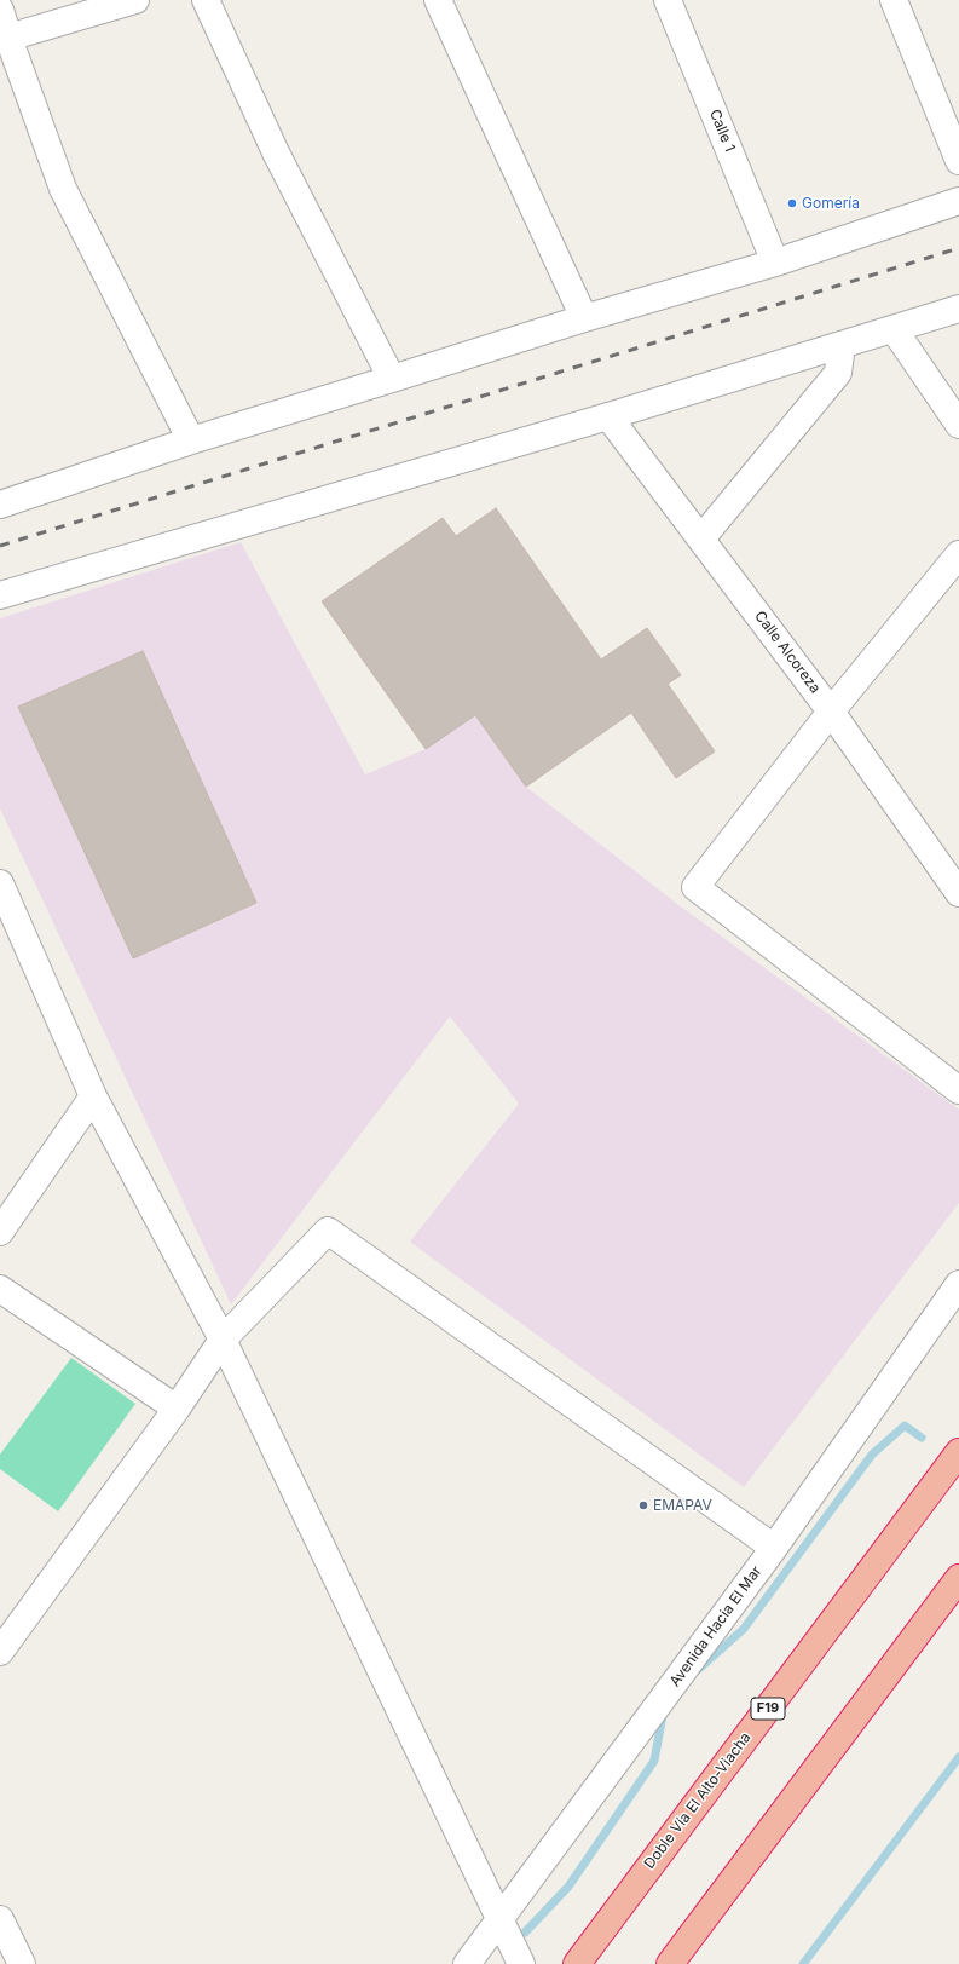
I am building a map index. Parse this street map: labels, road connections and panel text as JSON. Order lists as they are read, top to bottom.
{
  "streets": {
    "highway": ["F19", "Doble Vía El Alto-Viacha"],
    "street": ["Calle 1", "Calle Alcoreza", "Avenida Hacia El Mar"]
  },
  "places": ["Gomería", "EMAPAV"]
}
